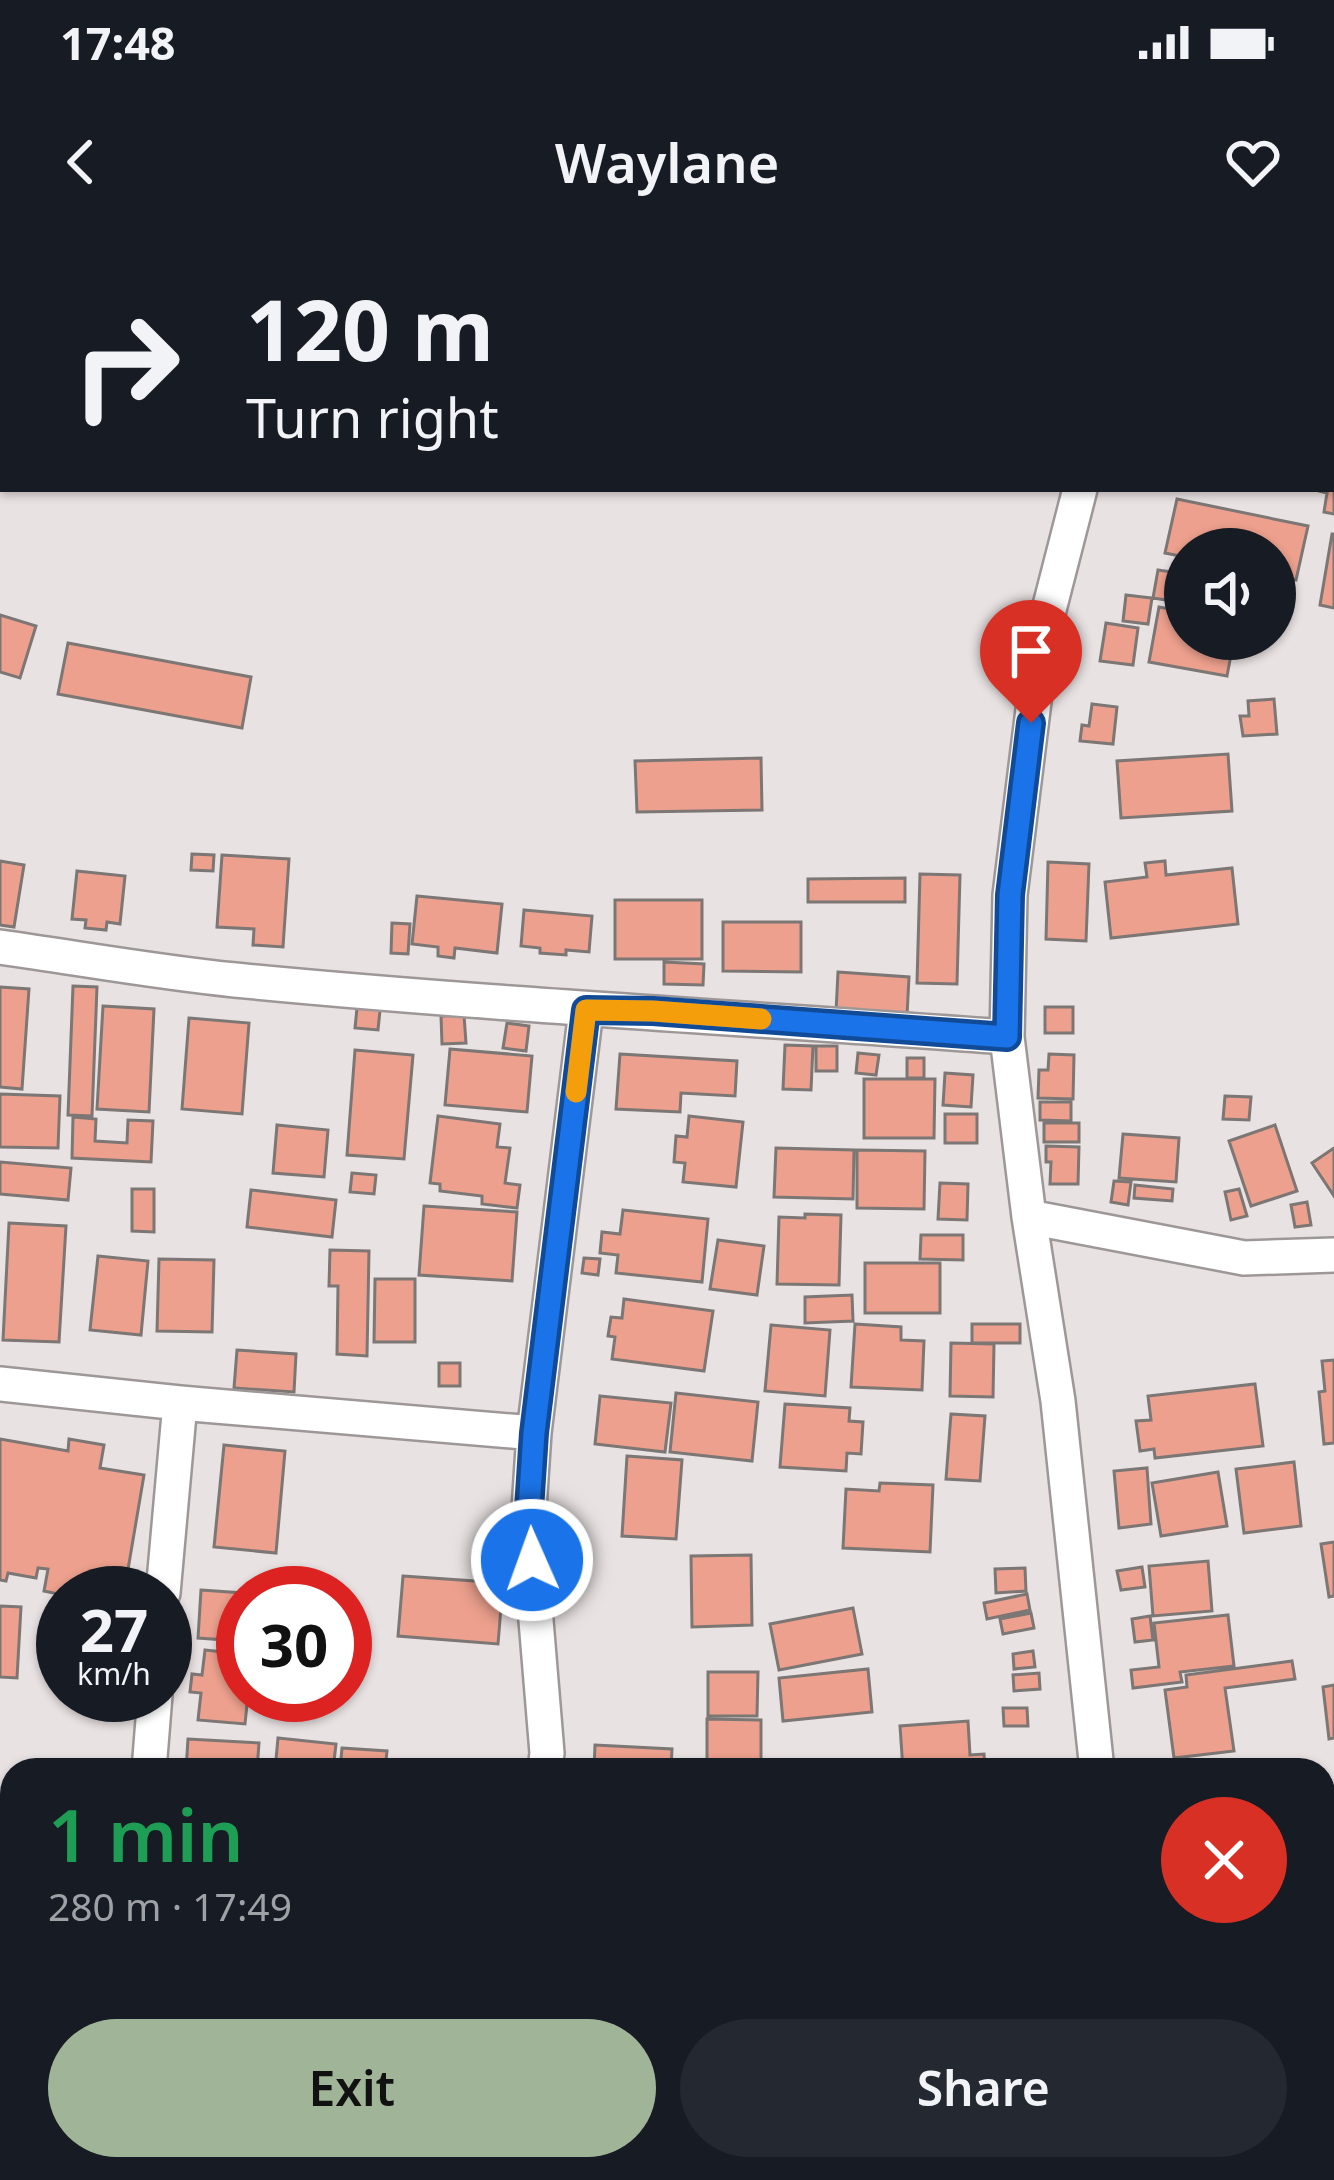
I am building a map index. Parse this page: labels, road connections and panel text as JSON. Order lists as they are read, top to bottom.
{
  "page": {
    "status": "17:48",
    "header": "Waylane",
    "turn": ["120 m", "Turn right"],
    "speed": "27 km/h",
    "limit": "30",
    "heading": ["1 min", "280 m · 17:49"],
    "buttons": ["Exit", "Share"]
  }
}
